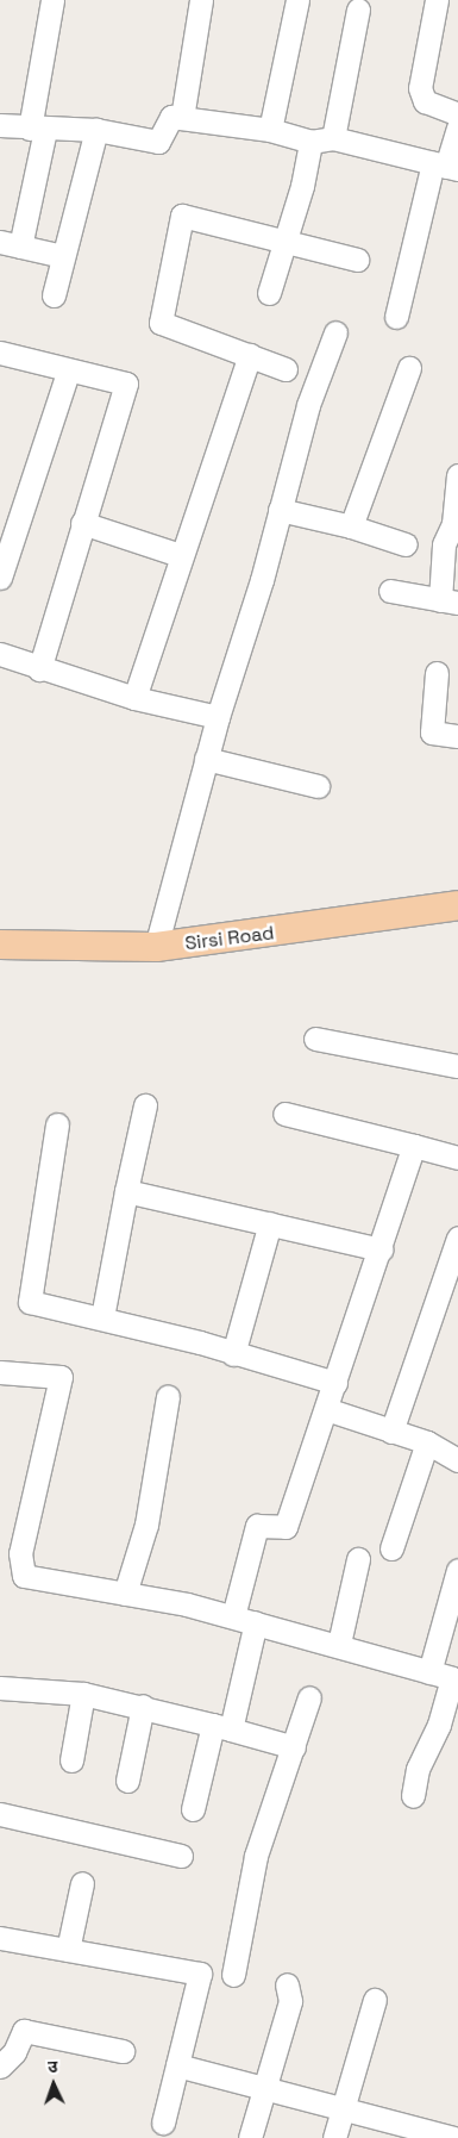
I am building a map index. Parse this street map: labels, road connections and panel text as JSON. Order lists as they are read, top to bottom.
{
  "streets": {
    "main road": ["Sirsi Road"]
  },
  "north": "top"
}
